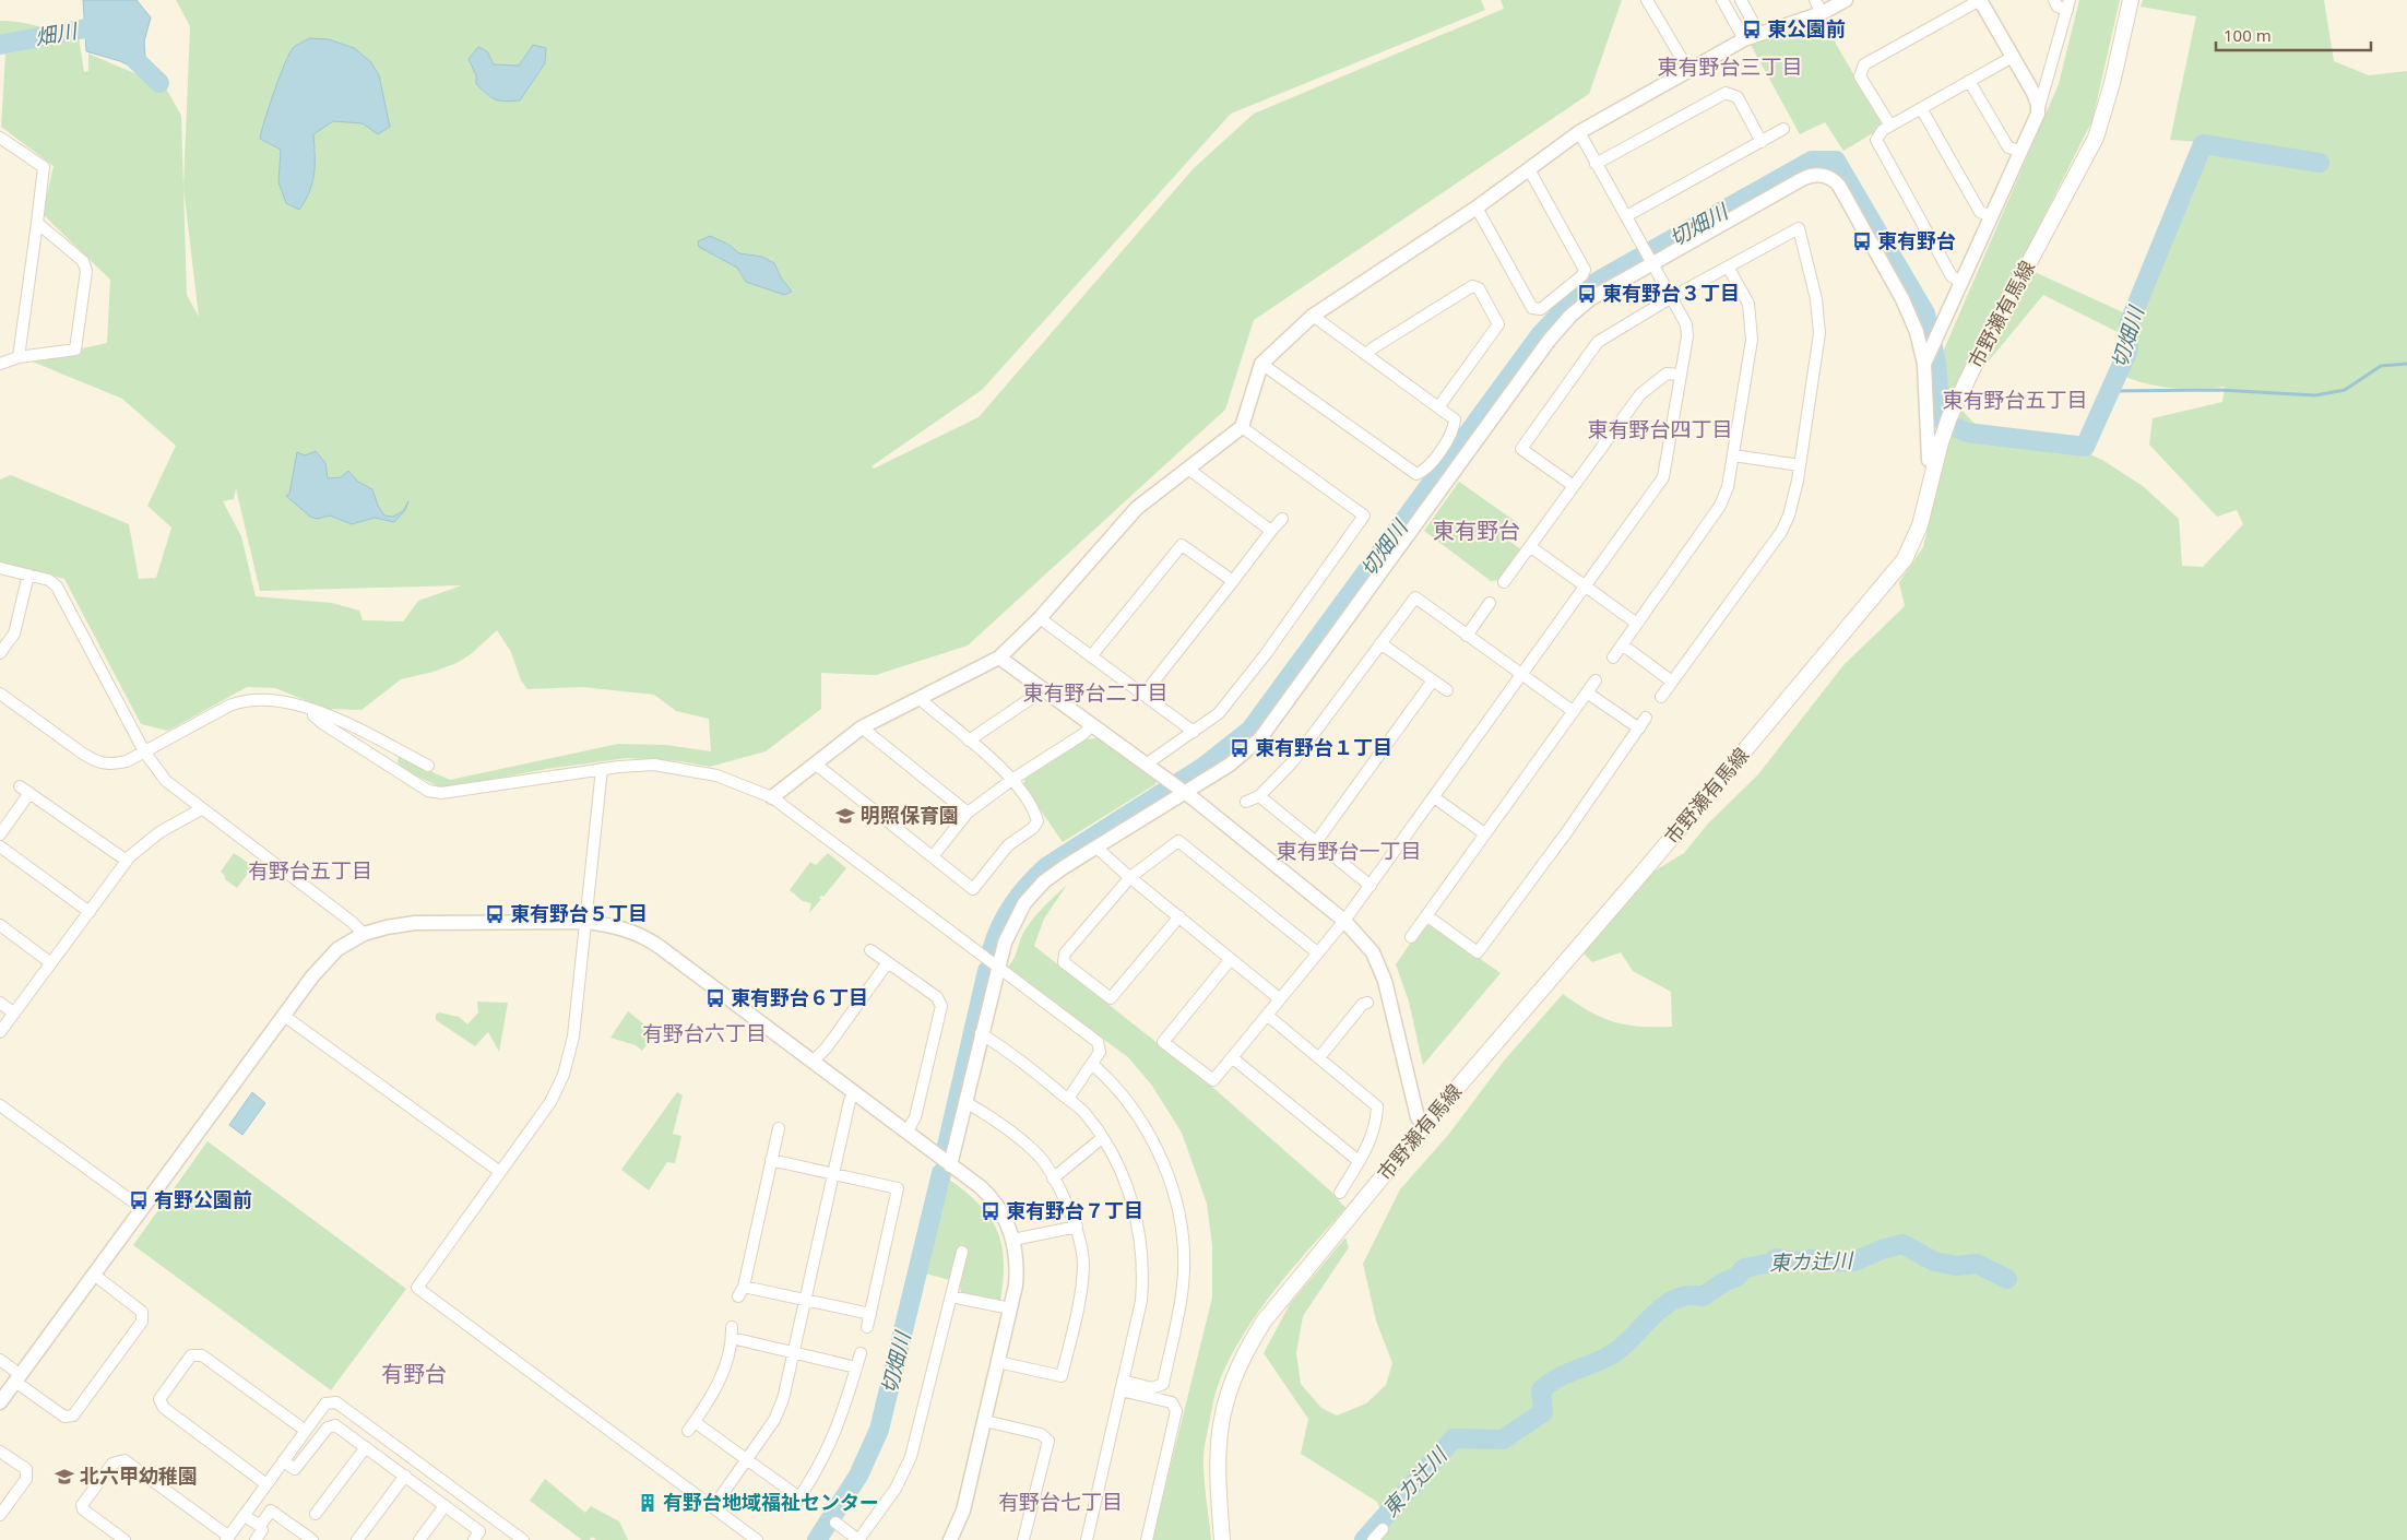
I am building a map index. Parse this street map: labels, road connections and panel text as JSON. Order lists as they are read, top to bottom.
{
  "streets": {
    "main road": ["市野瀬有馬線"]
  },
  "districts": [
    "東有野台三丁目",
    "東有野台五丁目",
    "東有野台四丁目",
    "東有野台",
    "東有野台二丁目",
    "東有野台一丁目",
    "有野台五丁目",
    "有野台六丁目",
    "有野台",
    "有野台七丁目"
  ],
  "water": ["畑川", "切畑川", "東カ辻川"],
  "places": {
    "bus stop": [
      "東公園前",
      "東有野台",
      "東有野台３丁目",
      "東有野台１丁目",
      "東有野台５丁目",
      "東有野台６丁目",
      "有野公園前",
      "東有野台７丁目"
    ],
    "school or university": ["明照保育園", "北六甲幼稚園"],
    "building": ["有野台地域福祉センター"]
  },
  "scale_bar": "100 m"
}
